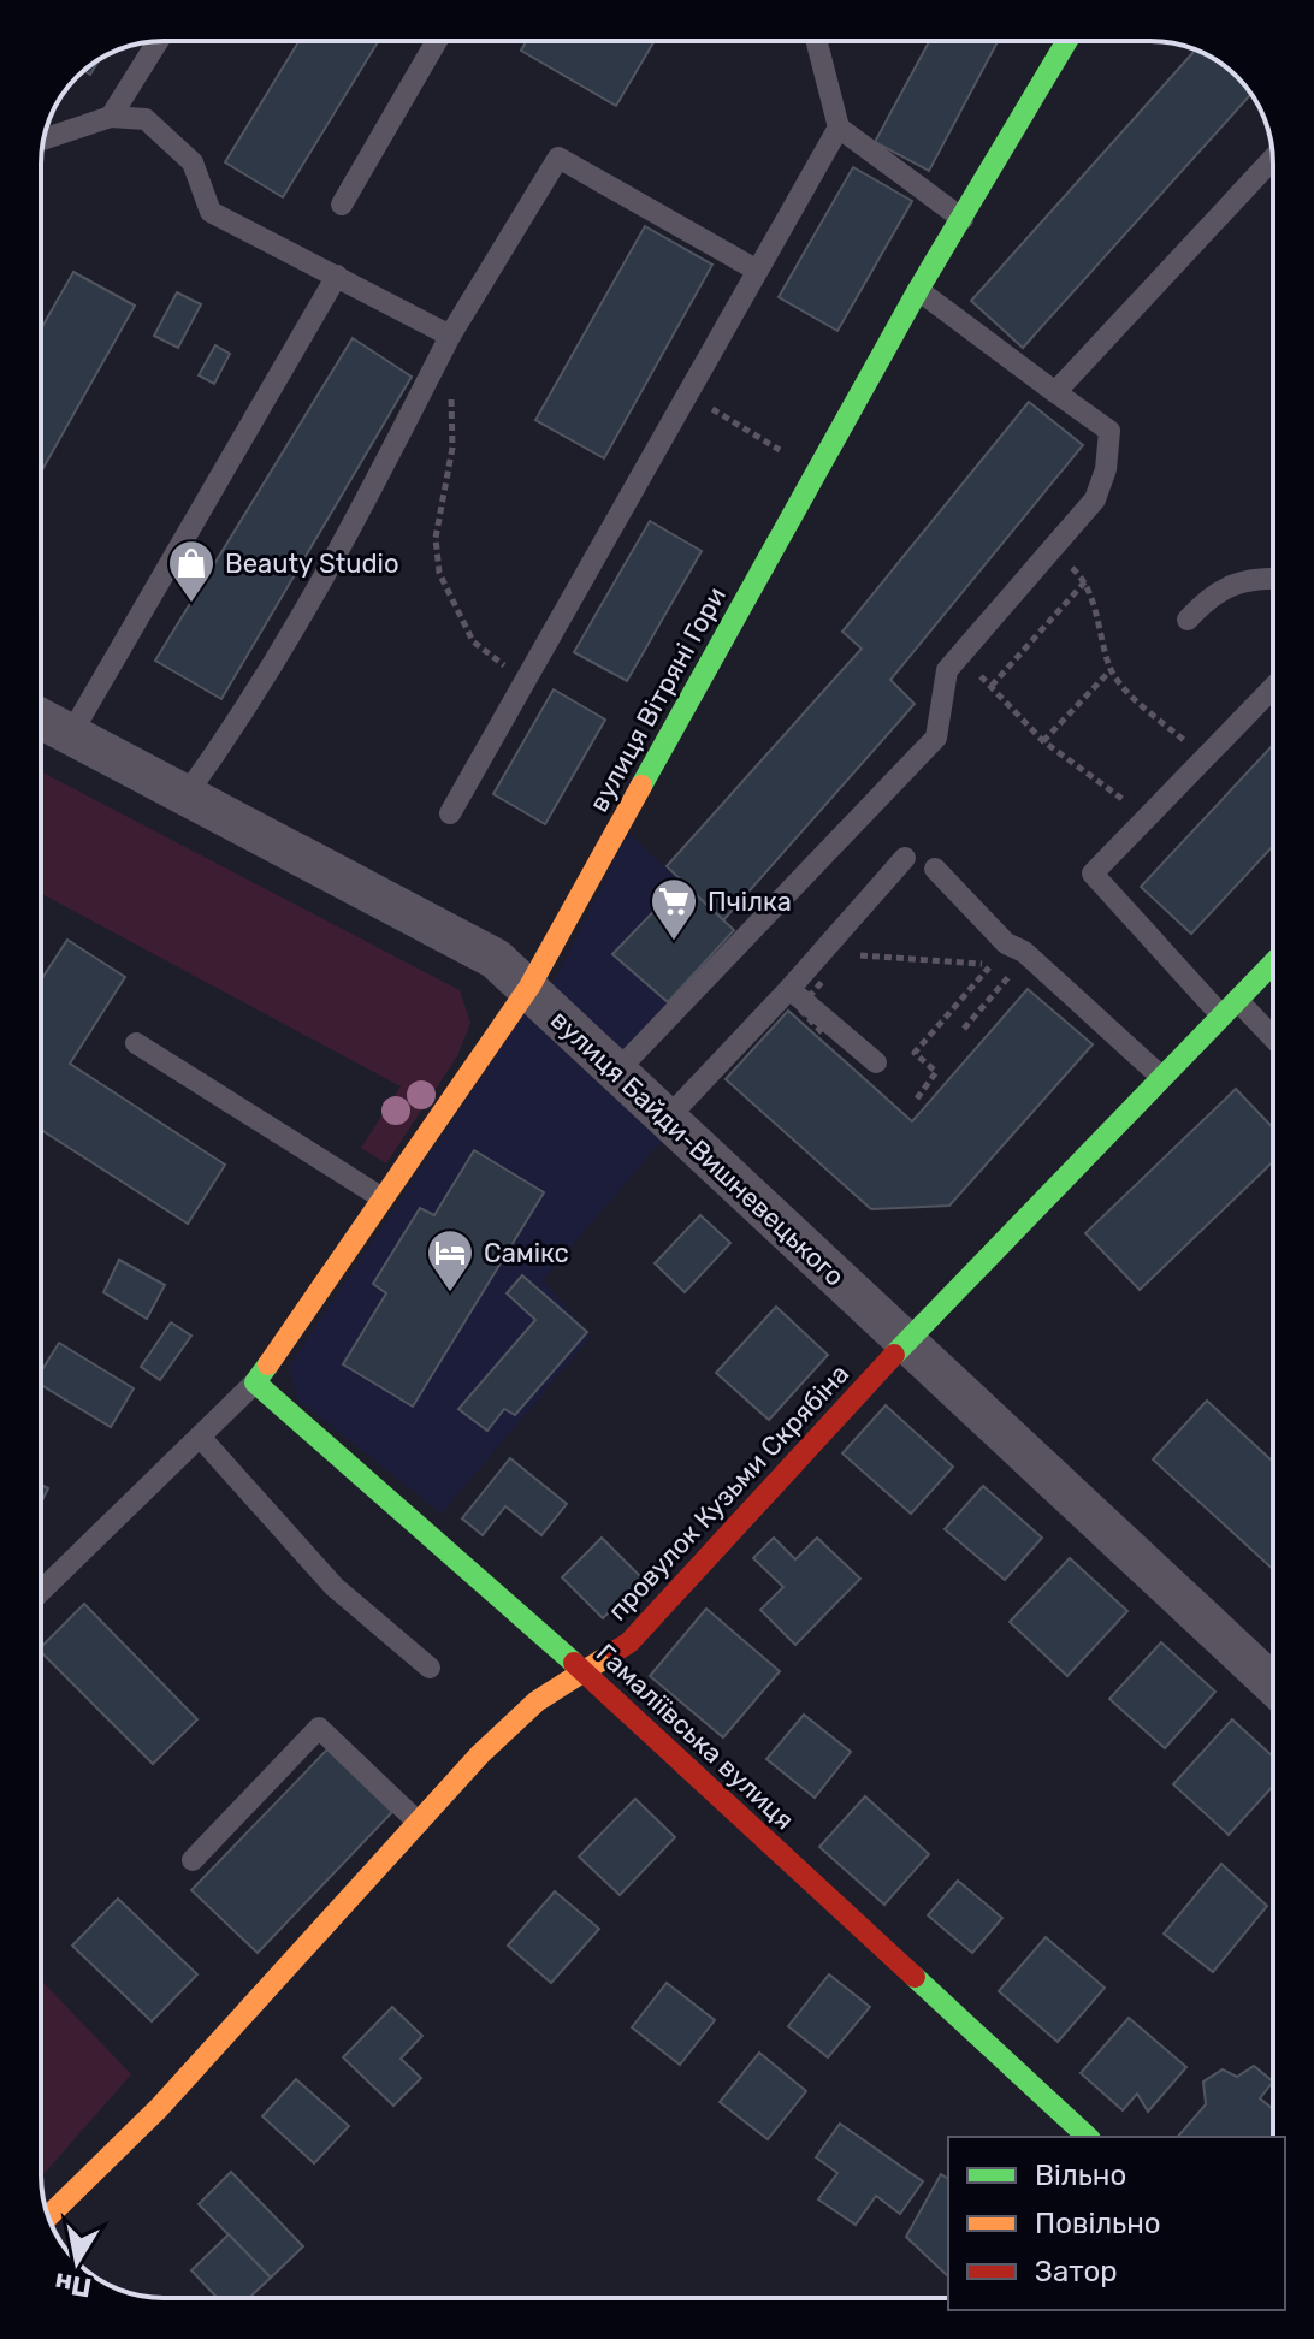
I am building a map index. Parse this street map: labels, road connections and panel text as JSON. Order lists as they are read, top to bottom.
{
  "streets": {
    "street": [
      "вулиця Вітряні Гори",
      "вулиця Байди-Вишневецького",
      "провулок Кузьми Скрябіна",
      "Гамаліївська вулиця"
    ]
  },
  "crossings": [
    ["вулиця Вітряні Гори", "вулиця Байди-Вишневецького"],
    ["вулиця Вітряні Гори", "Гамаліївська вулиця"],
    ["вулиця Байди-Вишневецького", "провулок Кузьми Скрябіна"],
    ["провулок Кузьми Скрябіна", "Гамаліївська вулиця"]
  ],
  "places": {
    "shop": ["Beauty Studio"],
    "supermarket": ["Пчілка"],
    "hotel": ["Самікс"]
  },
  "legend": ["Вільно", "Повільно", "Затор"],
  "north": "bottom"
}
